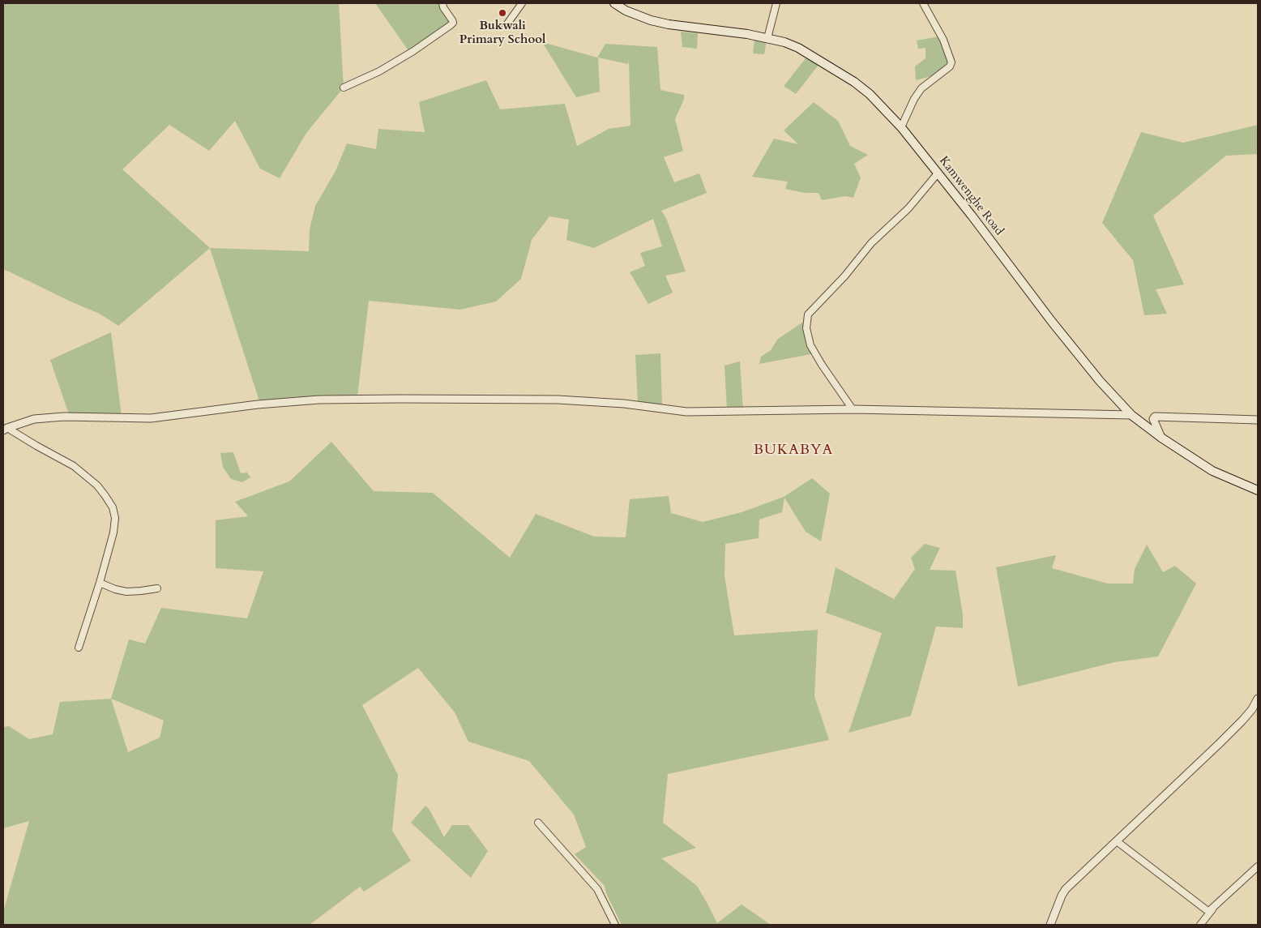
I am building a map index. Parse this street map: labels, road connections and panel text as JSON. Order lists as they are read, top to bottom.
{
  "streets": {
    "main road": ["Kamwenghe Road"]
  },
  "districts": ["BUKABYA"],
  "places": ["Bukwali Primary School"]
}
